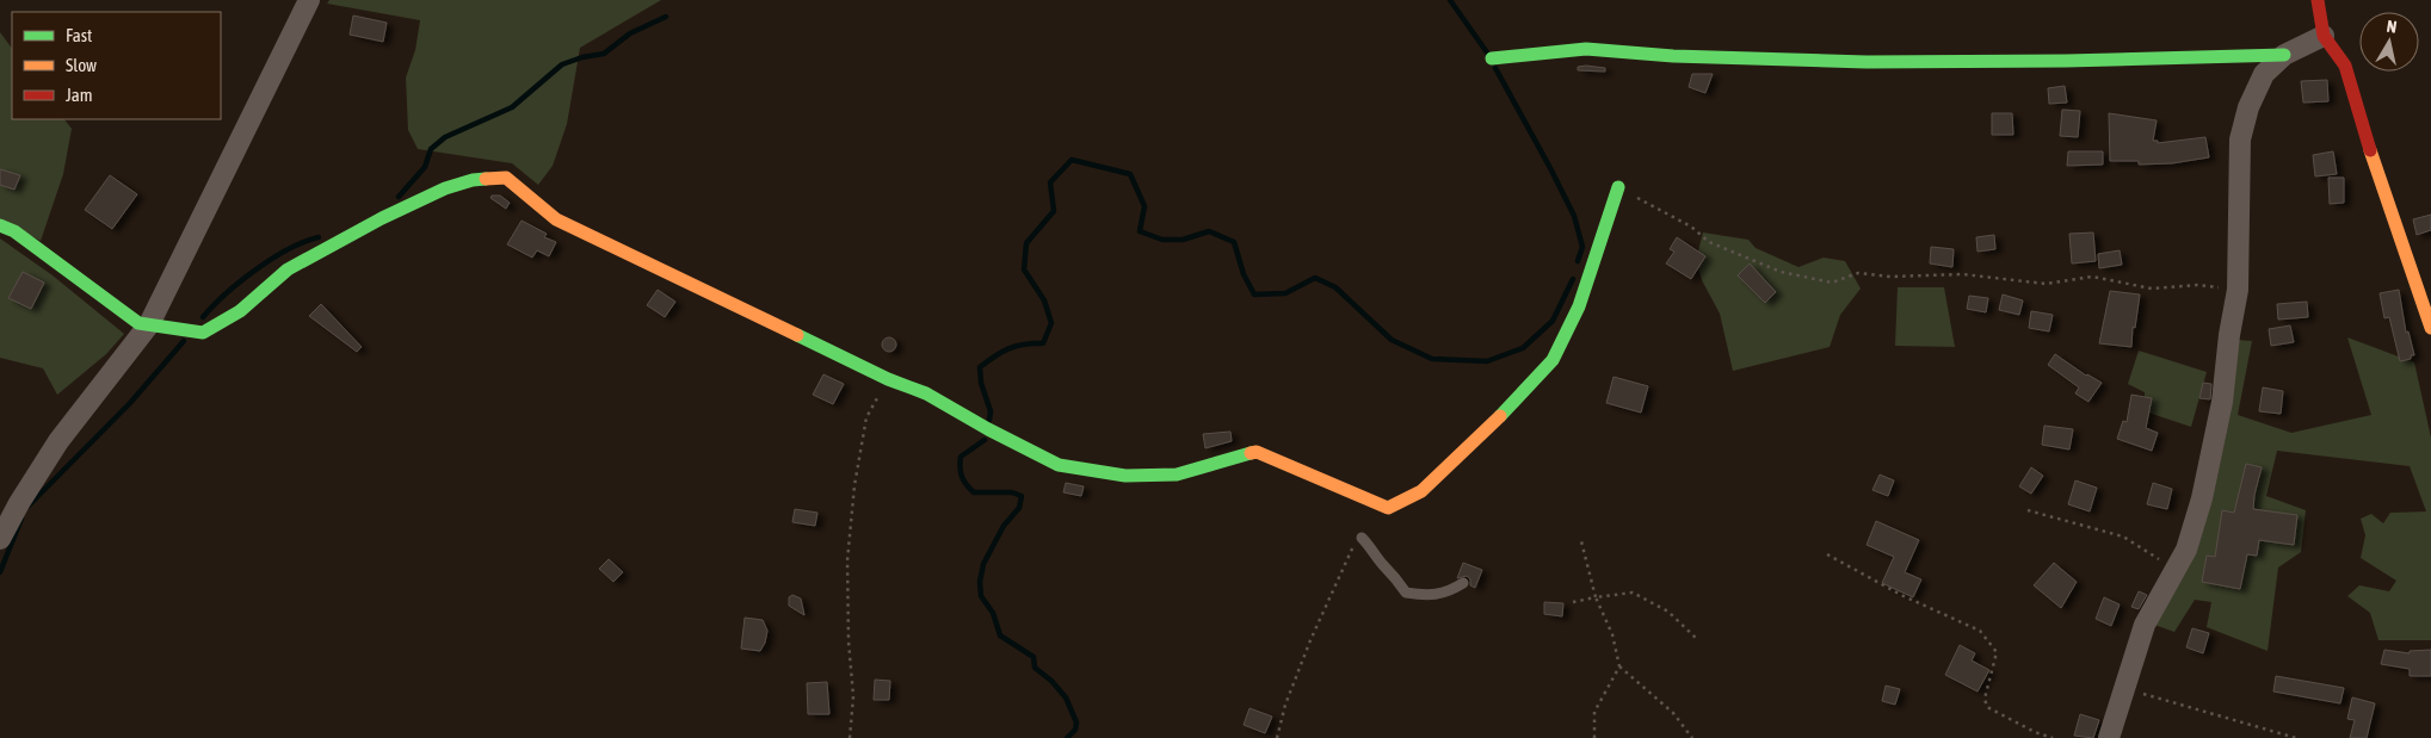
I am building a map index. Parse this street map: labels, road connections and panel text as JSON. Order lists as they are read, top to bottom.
{
  "legend": ["Fast", "Slow", "Jam"],
  "north": "top"
}
